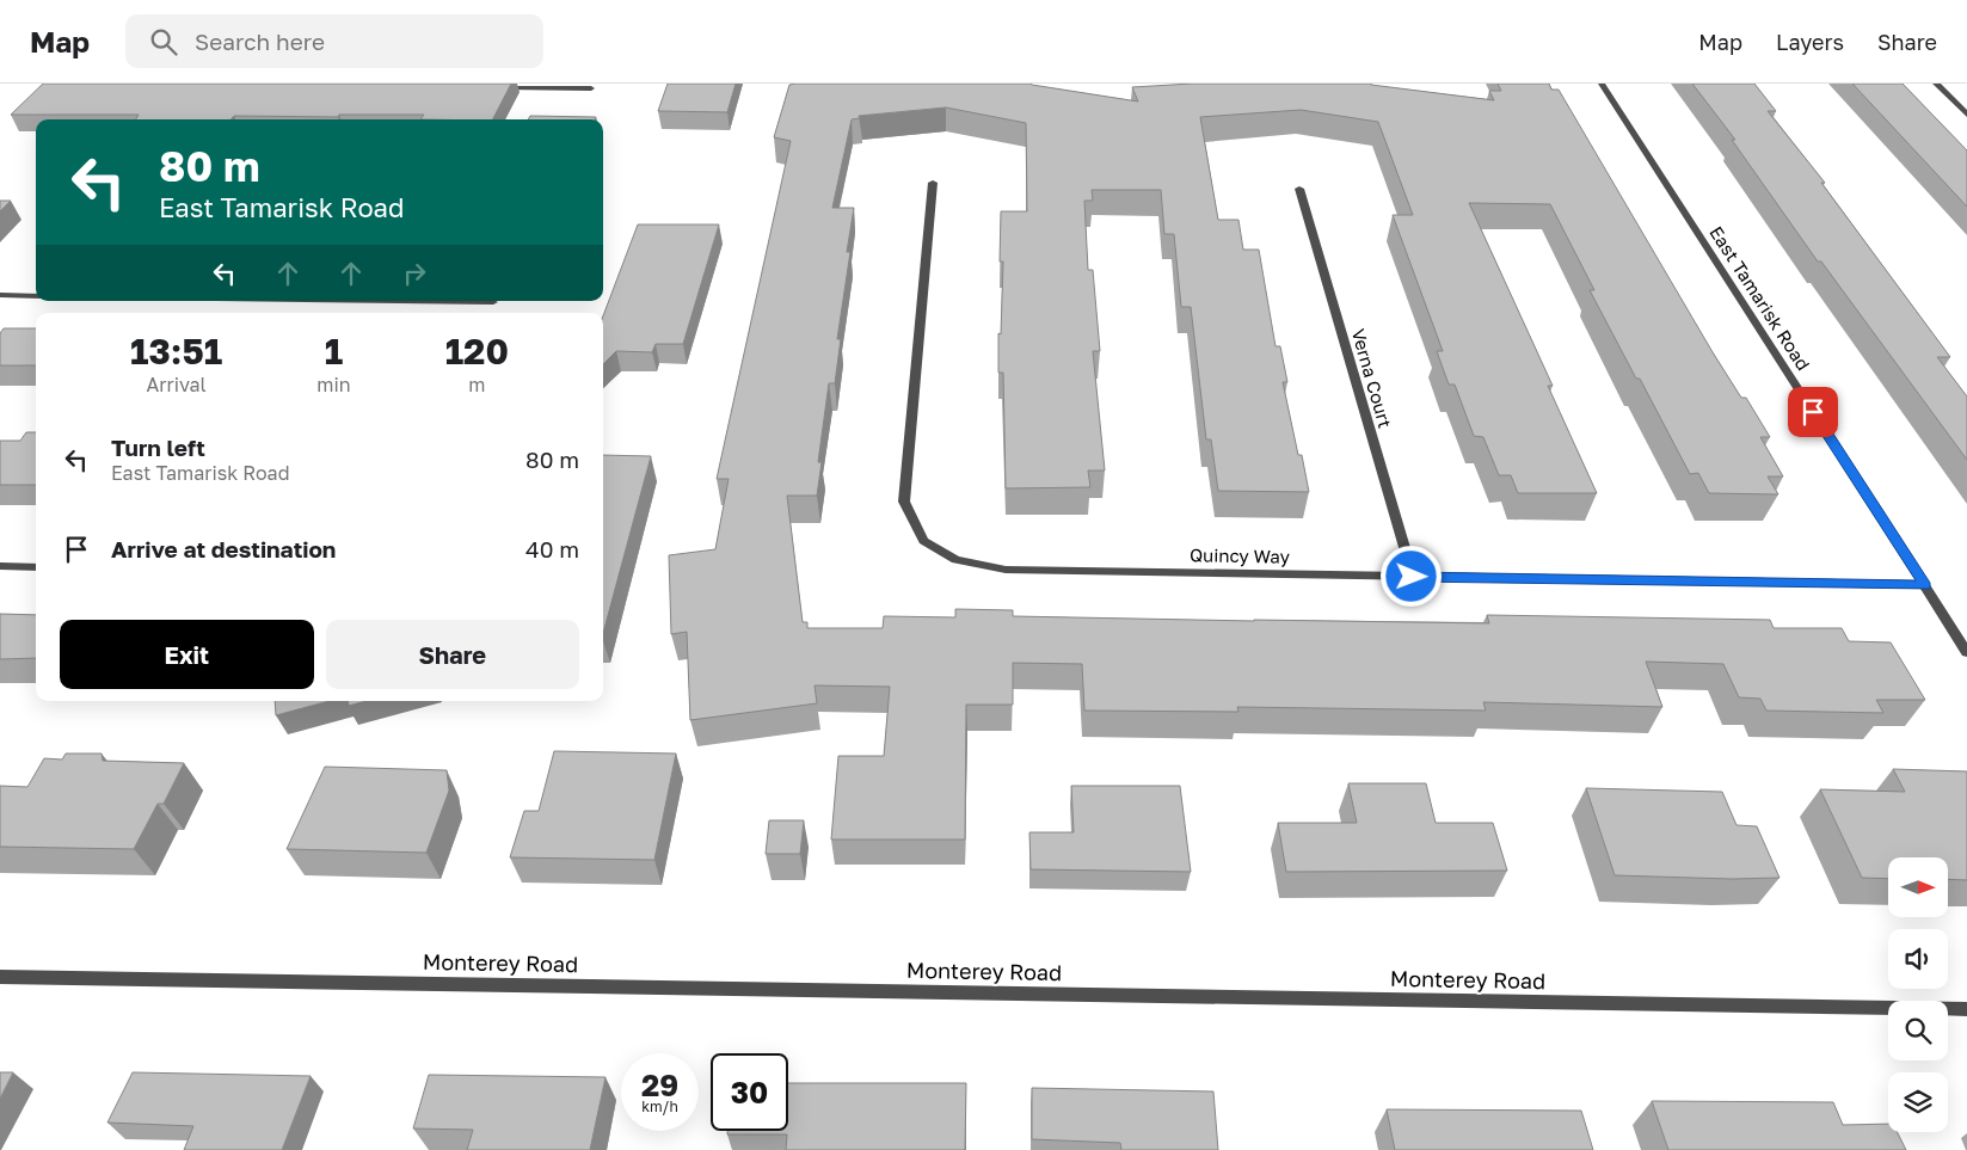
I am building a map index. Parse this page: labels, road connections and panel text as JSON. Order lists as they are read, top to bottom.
{
  "streets": {
    "street": [
      "East Tamarisk Road",
      "Verna Court",
      "Quincy Way",
      "Monterey Road"
    ]
  },
  "crossings": [
    ["East Tamarisk Road", "Quincy Way"],
    ["Verna Court", "Quincy Way"]
  ],
  "north": "right",
  "page": {
    "header": "Map",
    "search": "Search here",
    "nav": ["Map", "Layers", "Share"],
    "turn": ["80 m", "East Tamarisk Road"],
    "eta": [
      "13:51",
      "Arrival",
      "1",
      "min",
      "120",
      "m"
    ],
    "list": [
      {
        "name": "Turn left",
        "note": "East Tamarisk Road",
        "value": "80 m"
      },
      {
        "name": "Arrive at destination",
        "value": "40 m"
      }
    ],
    "buttons": ["Exit", "Share"],
    "speed": "29 km/h",
    "limit": "30"
  }
}
